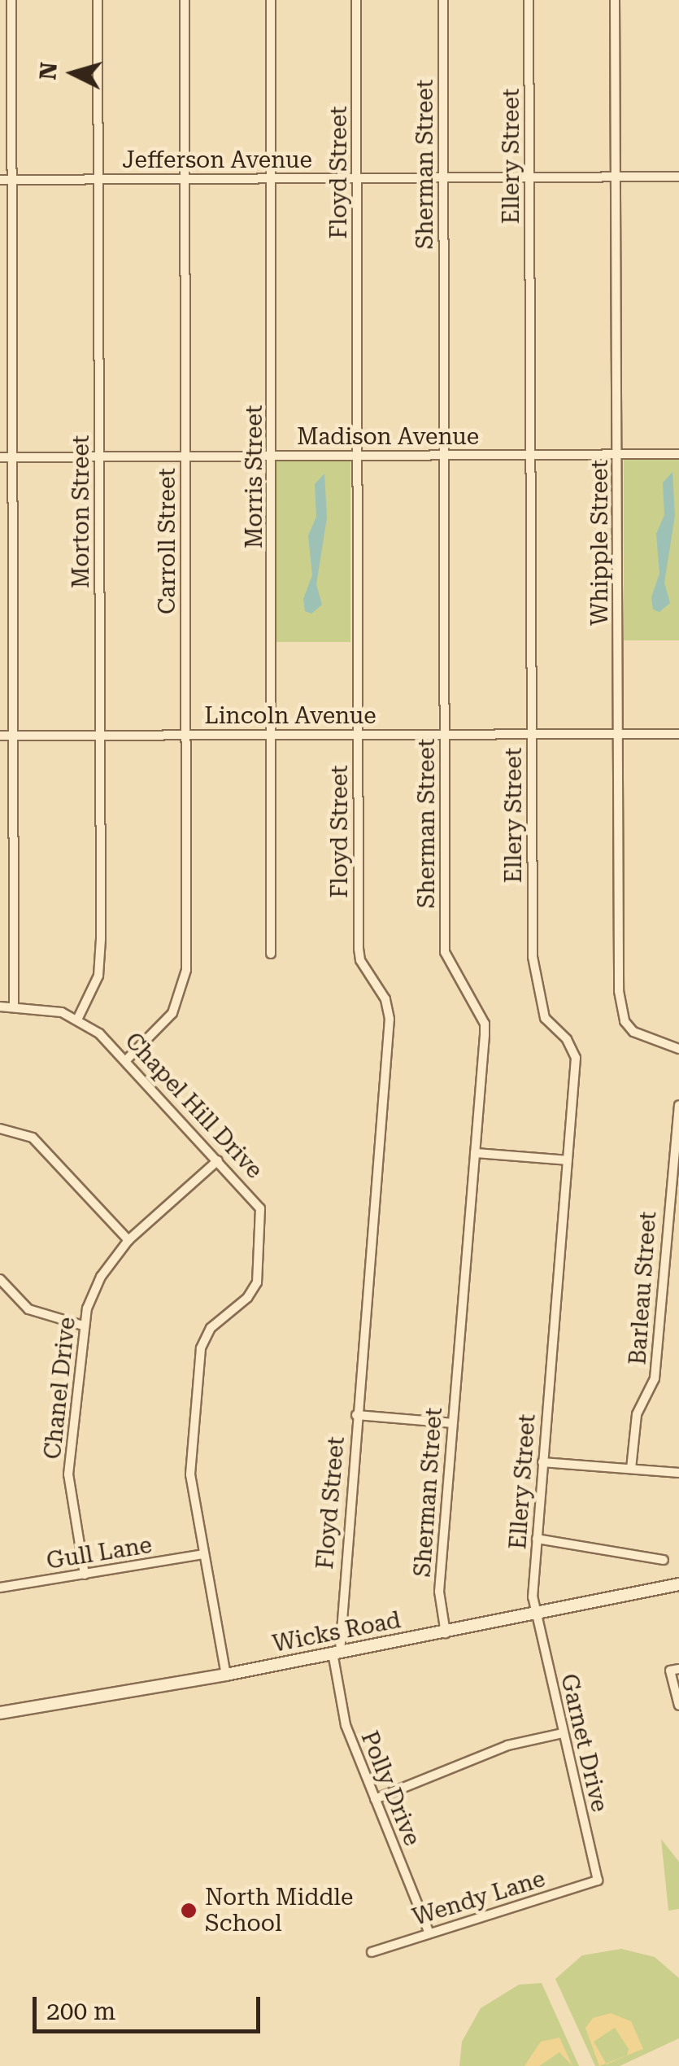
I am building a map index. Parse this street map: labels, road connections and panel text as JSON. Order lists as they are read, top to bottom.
{
  "streets": {
    "main road": ["Wicks Road"],
    "street": [
      "Ellery Street",
      "Jefferson Avenue",
      "Sherman Street",
      "Floyd Street",
      "Madison Avenue",
      "Morris Street",
      "Morton Street",
      "Carroll Street",
      "Whipple Street",
      "Lincoln Avenue",
      "Chapel Hill Drive",
      "Barleau Street",
      "Chanel Drive",
      "Gull Lane",
      "Garnet Drive",
      "Polly Drive",
      "Wendy Lane"
    ]
  },
  "crossings": [
    ["Ellery Street", "Jefferson Avenue"],
    ["Ellery Street", "Madison Avenue"],
    ["Ellery Street", "Lincoln Avenue"],
    ["Ellery Street", "Wicks Road"],
    ["Ellery Street", "Garnet Drive"],
    ["Jefferson Avenue", "Sherman Street"],
    ["Jefferson Avenue", "Floyd Street"],
    ["Jefferson Avenue", "Morris Street"],
    ["Jefferson Avenue", "Morton Street"],
    ["Jefferson Avenue", "Carroll Street"],
    ["Jefferson Avenue", "Whipple Street"],
    ["Sherman Street", "Madison Avenue"],
    ["Sherman Street", "Lincoln Avenue"],
    ["Sherman Street", "Wicks Road"],
    ["Floyd Street", "Madison Avenue"],
    ["Floyd Street", "Lincoln Avenue"],
    ["Floyd Street", "Wicks Road"],
    ["Floyd Street", "Polly Drive"],
    ["Madison Avenue", "Morris Street"],
    ["Madison Avenue", "Morton Street"],
    ["Madison Avenue", "Carroll Street"],
    ["Madison Avenue", "Whipple Street"],
    ["Morris Street", "Lincoln Avenue"],
    ["Morton Street", "Lincoln Avenue"],
    ["Morton Street", "Chapel Hill Drive"],
    ["Carroll Street", "Lincoln Avenue"],
    ["Carroll Street", "Chapel Hill Drive"],
    ["Whipple Street", "Lincoln Avenue"],
    ["Chapel Hill Drive", "Chanel Drive"],
    ["Chapel Hill Drive", "Gull Lane"],
    ["Chapel Hill Drive", "Wicks Road"],
    ["Chanel Drive", "Gull Lane"],
    ["Wicks Road", "Garnet Drive"],
    ["Wicks Road", "Polly Drive"],
    ["Garnet Drive", "Wendy Lane"],
    ["Polly Drive", "Wendy Lane"]
  ],
  "places": ["North Middle School"],
  "scale_bar": "200 m",
  "north": "left"
}
